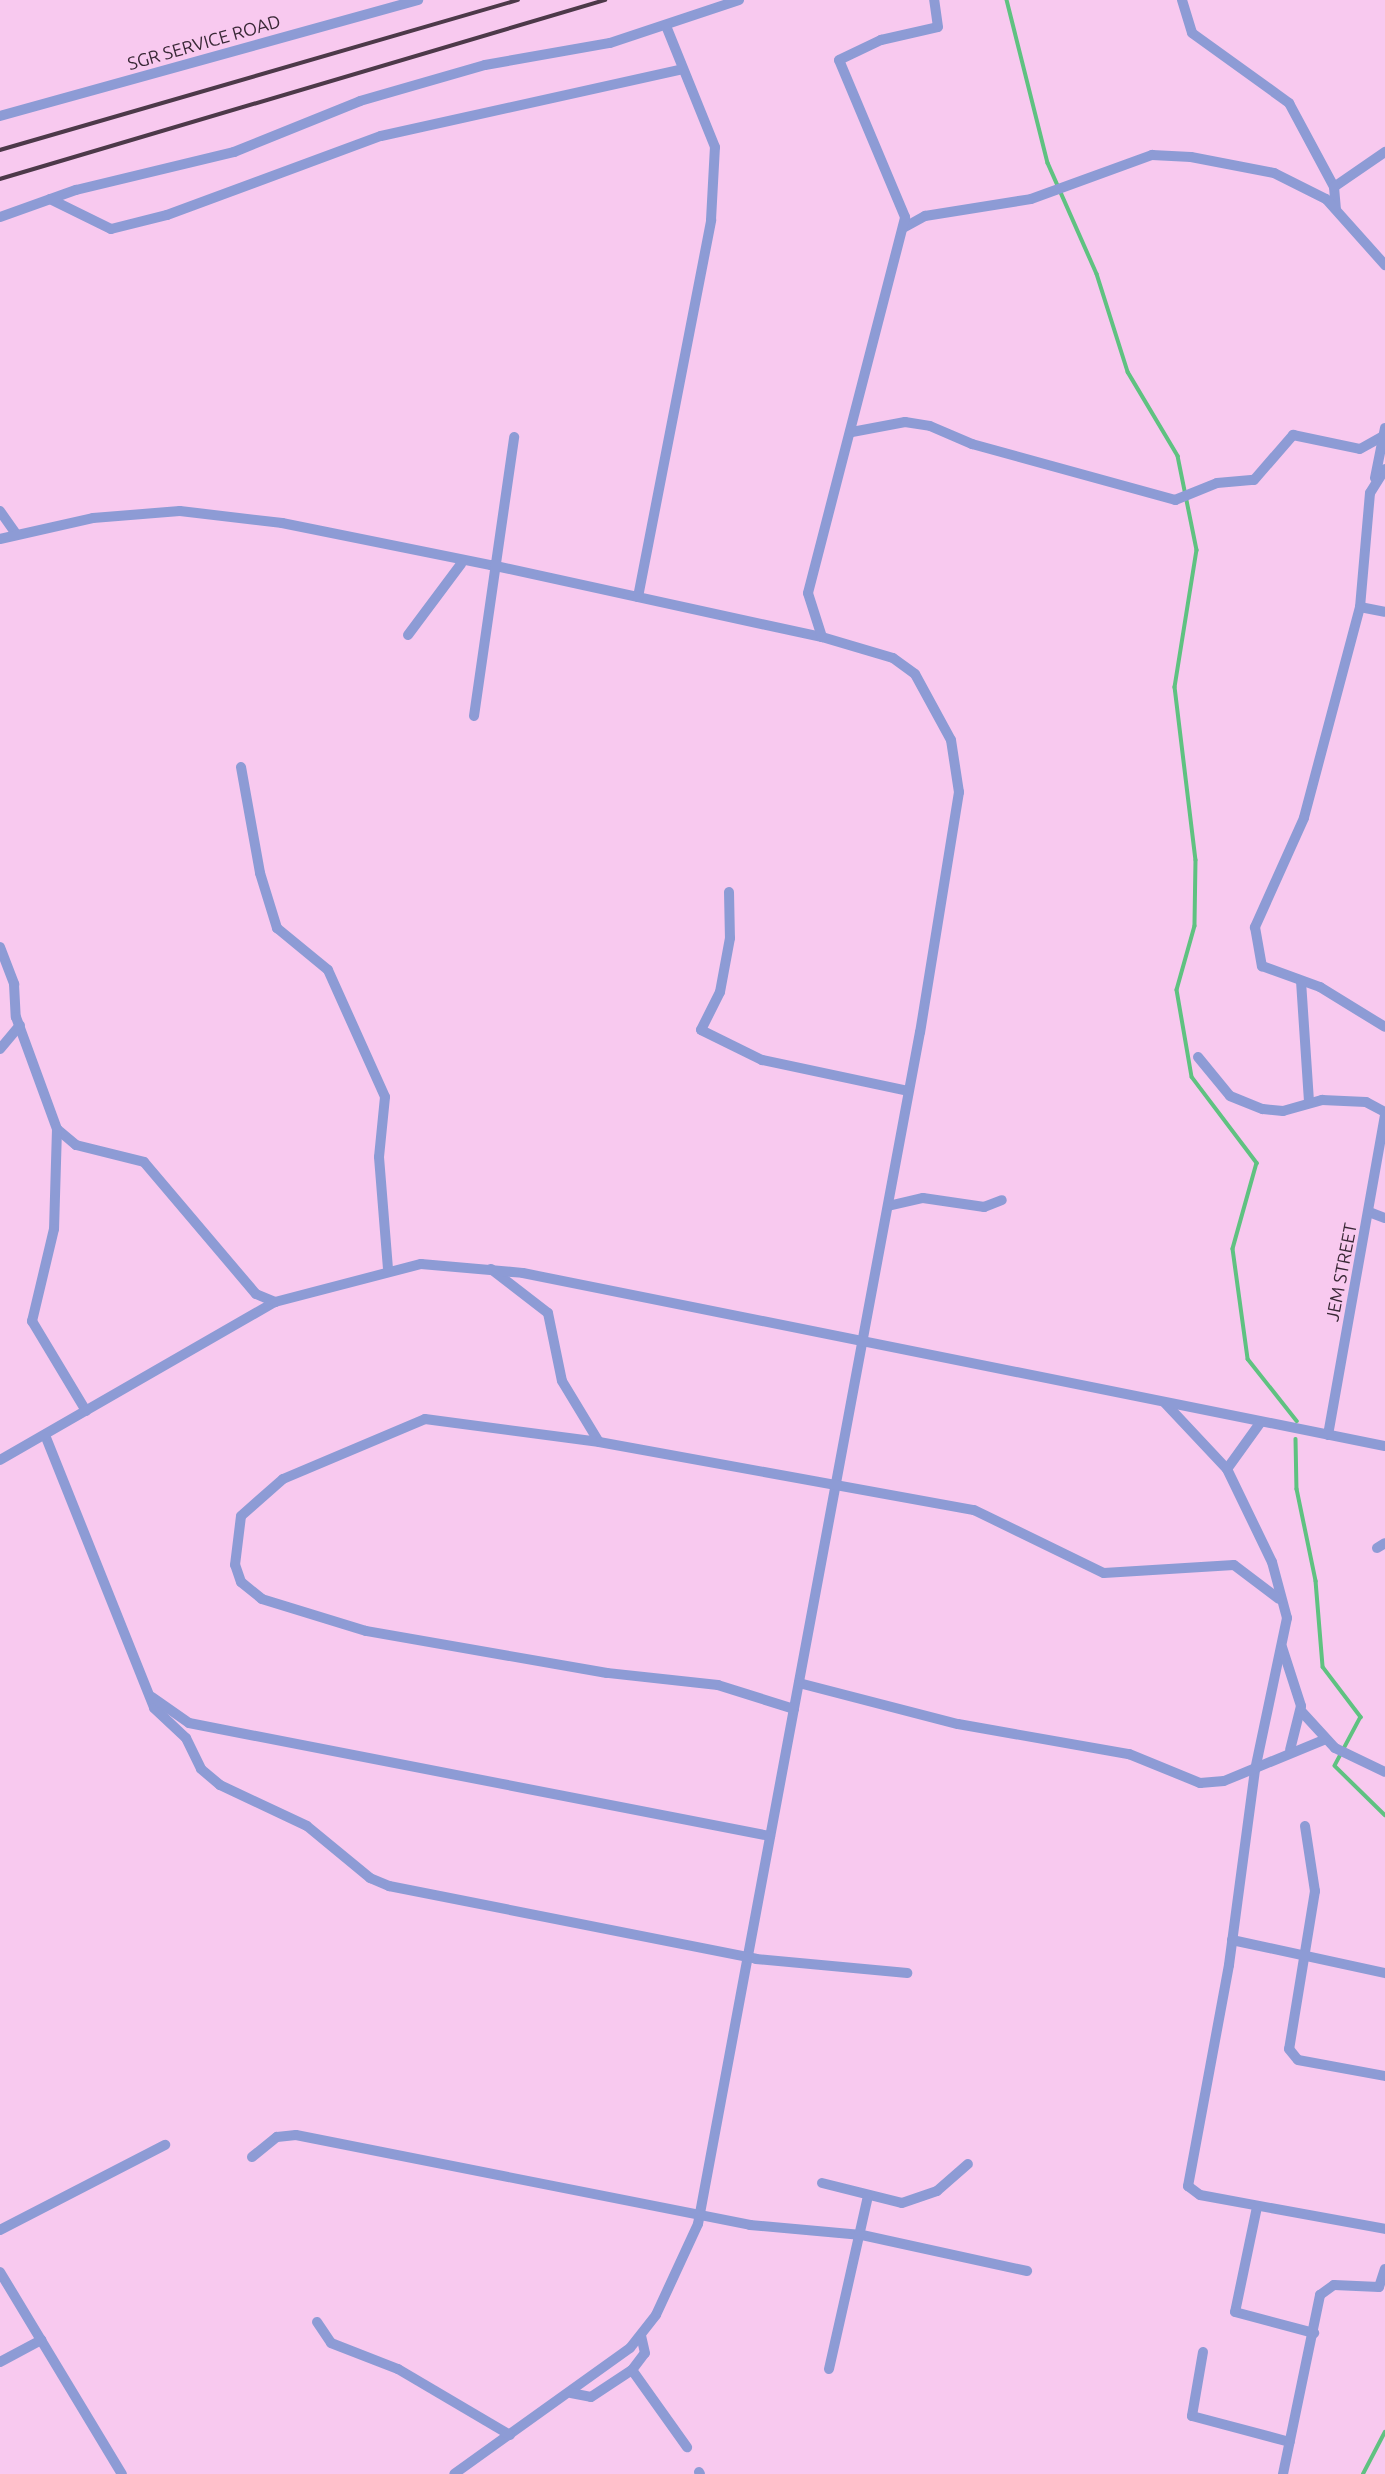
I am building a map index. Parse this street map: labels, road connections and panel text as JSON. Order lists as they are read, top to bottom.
{
  "streets": {
    "street": ["SGR SERVICE ROAD", "JEM STREET"]
  }
}
